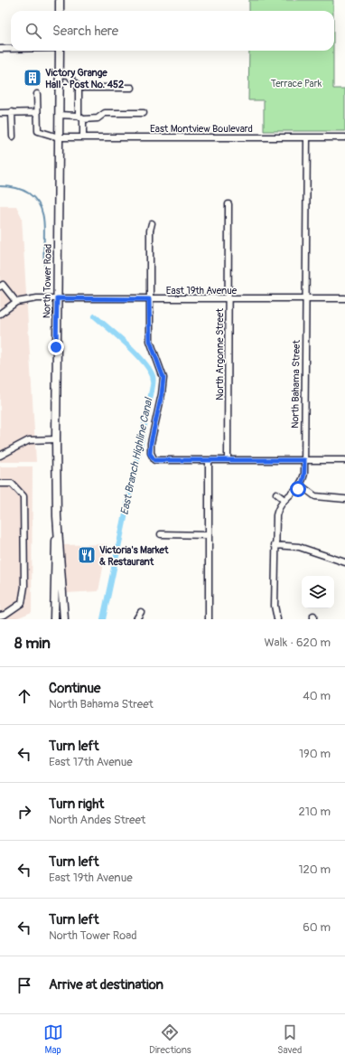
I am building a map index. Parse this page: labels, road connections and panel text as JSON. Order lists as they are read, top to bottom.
{
  "streets": {
    "main road": ["North Tower Road"],
    "street": [
      "East Montview Boulevard",
      "East 19th Avenue",
      "North Argonne Street",
      "North Bahama Street"
    ]
  },
  "crossings": [
    ["East Montview Boulevard", "North Tower Road"],
    ["East Montview Boulevard", "North Bahama Street"],
    ["North Tower Road", "East 19th Avenue"],
    ["East 19th Avenue", "North Argonne Street"],
    ["East 19th Avenue", "North Bahama Street"]
  ],
  "water": ["East Branch Highline Canal"],
  "parks": ["Terrace Park"],
  "places": {
    "building": ["Victory Grange Hall - Post No. 452"],
    "restaurant": ["Victoria's Market & Restaurant"]
  },
  "page": {
    "search": "Search here",
    "heading": ["8 min", "Walk · 620 m"],
    "list": [
      ["Continue", "North Bahama Street", "40 m"],
      ["Turn left", "East 17th Avenue", "190 m"],
      ["Turn right", "North Andes Street", "210 m"],
      ["Turn left", "East 19th Avenue", "120 m"],
      ["Turn left", "North Tower Road", "60 m"],
      "Arrive at destination"
    ],
    "nav": ["Map", "Directions", "Saved"]
  }
}
